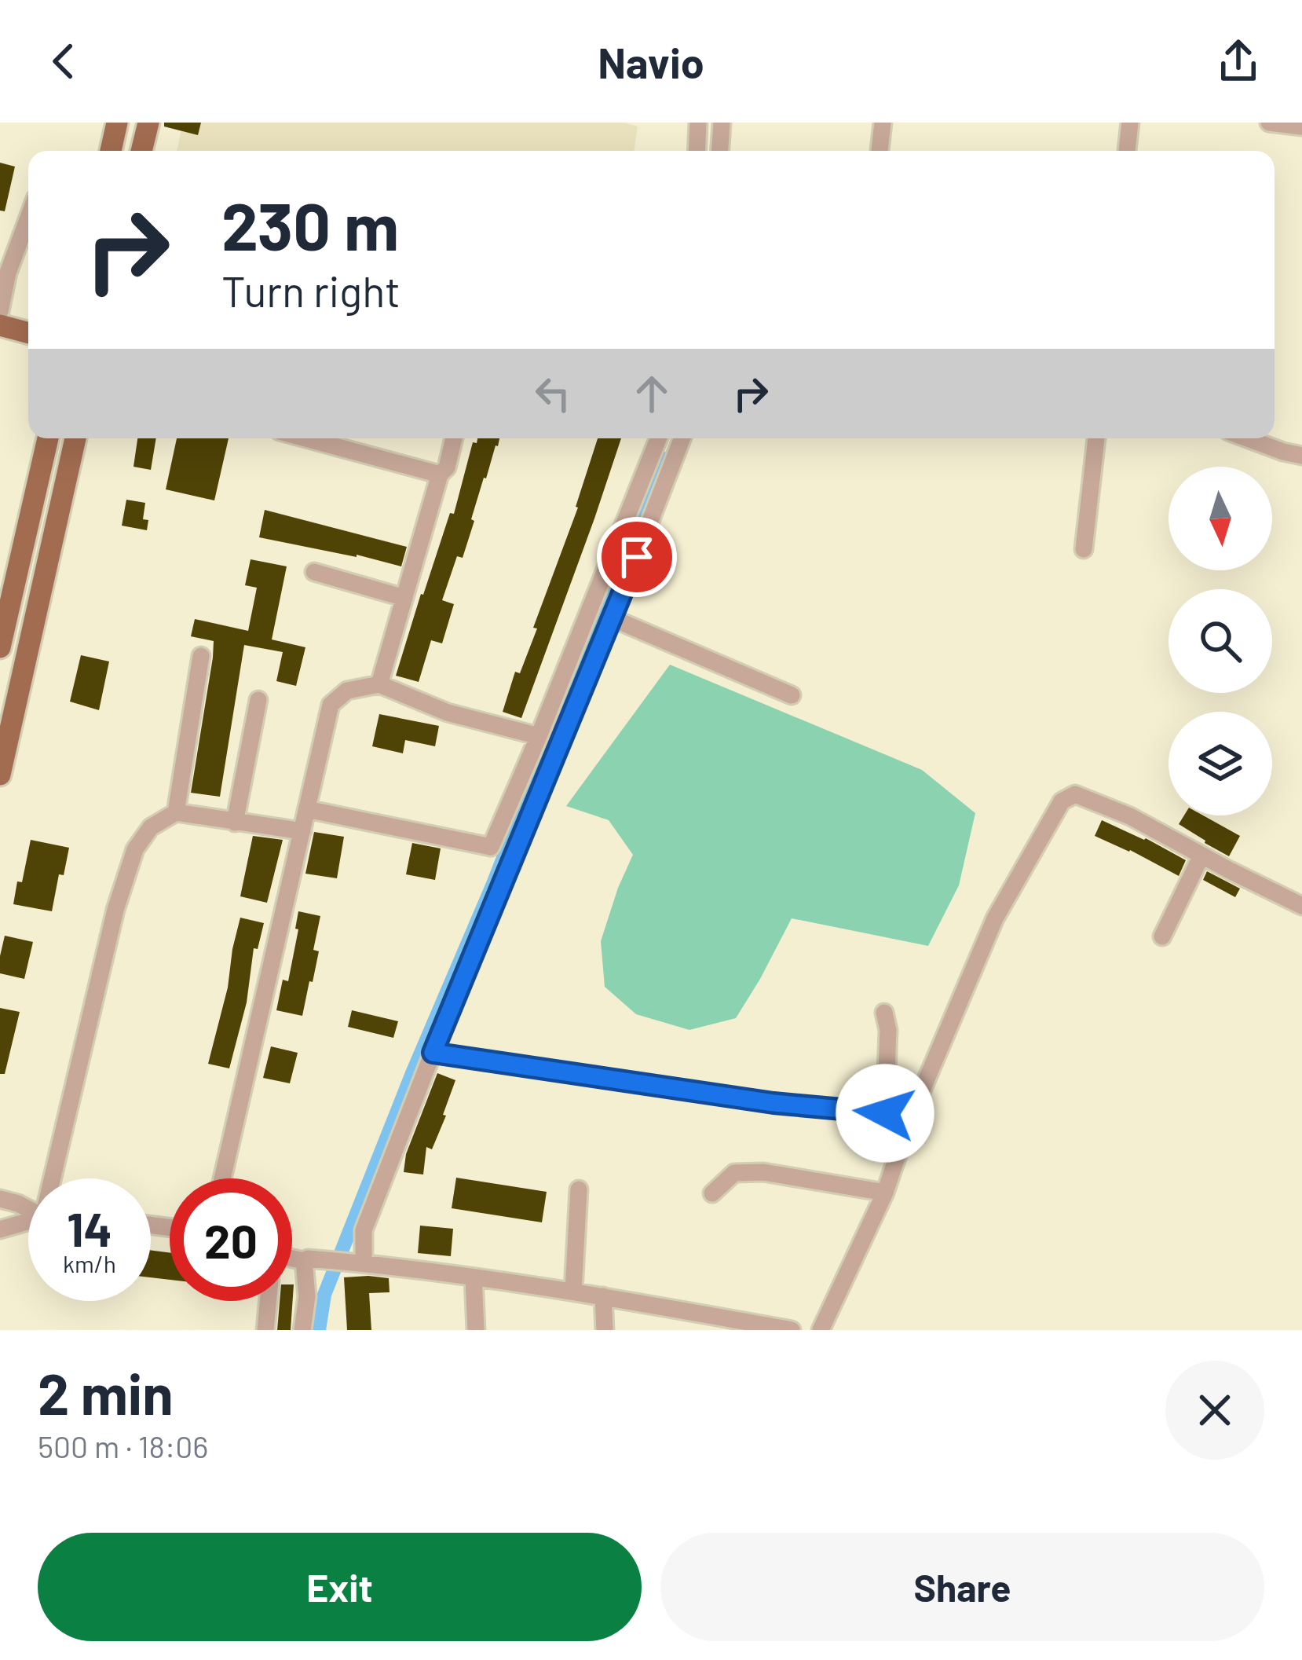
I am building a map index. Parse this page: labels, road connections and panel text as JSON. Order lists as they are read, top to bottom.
{
  "north": "bottom",
  "page": {
    "header": "Navio",
    "turn": ["230 m", "Turn right"],
    "speed": "14 km/h",
    "limit": "20",
    "heading": ["2 min", "500 m · 18:06"],
    "buttons": ["Exit", "Share"]
  }
}
